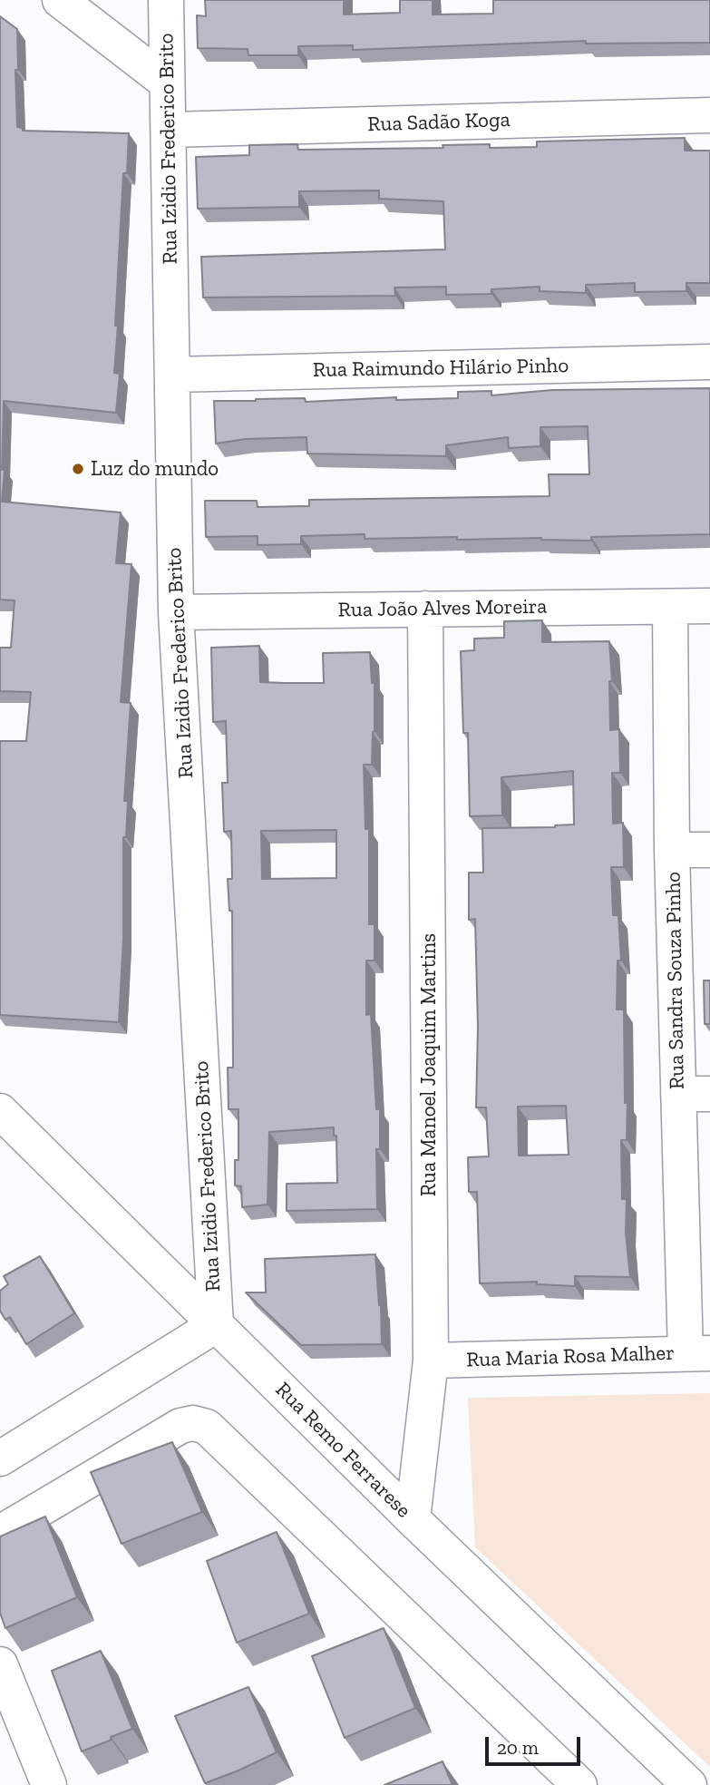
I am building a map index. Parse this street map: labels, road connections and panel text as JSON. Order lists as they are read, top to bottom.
{
  "streets": {
    "street": [
      "Rua Sadão Koga",
      "Rua Izidio Frederico Brito",
      "Rua Raimundo Hilário Pinho",
      "Rua João Alves Moreira",
      "Rua Sandra Souza Pinho",
      "Rua Manoel Joaquim Martins",
      "Rua Maria Rosa Malher",
      "Rua Remo Ferrarese"
    ]
  },
  "crossings": [
    ["Rua Sadão Koga", "Rua Izidio Frederico Brito"],
    ["Rua Izidio Frederico Brito", "Rua Raimundo Hilário Pinho"],
    ["Rua Izidio Frederico Brito", "Rua João Alves Moreira"],
    ["Rua Izidio Frederico Brito", "Rua Remo Ferrarese"],
    ["Rua João Alves Moreira", "Rua Sandra Souza Pinho"],
    ["Rua João Alves Moreira", "Rua Manoel Joaquim Martins"],
    ["Rua Sandra Souza Pinho", "Rua Maria Rosa Malher"],
    ["Rua Manoel Joaquim Martins", "Rua Maria Rosa Malher"],
    ["Rua Manoel Joaquim Martins", "Rua Remo Ferrarese"]
  ],
  "places": ["Luz do mundo"],
  "scale_bar": "20 m"
}
